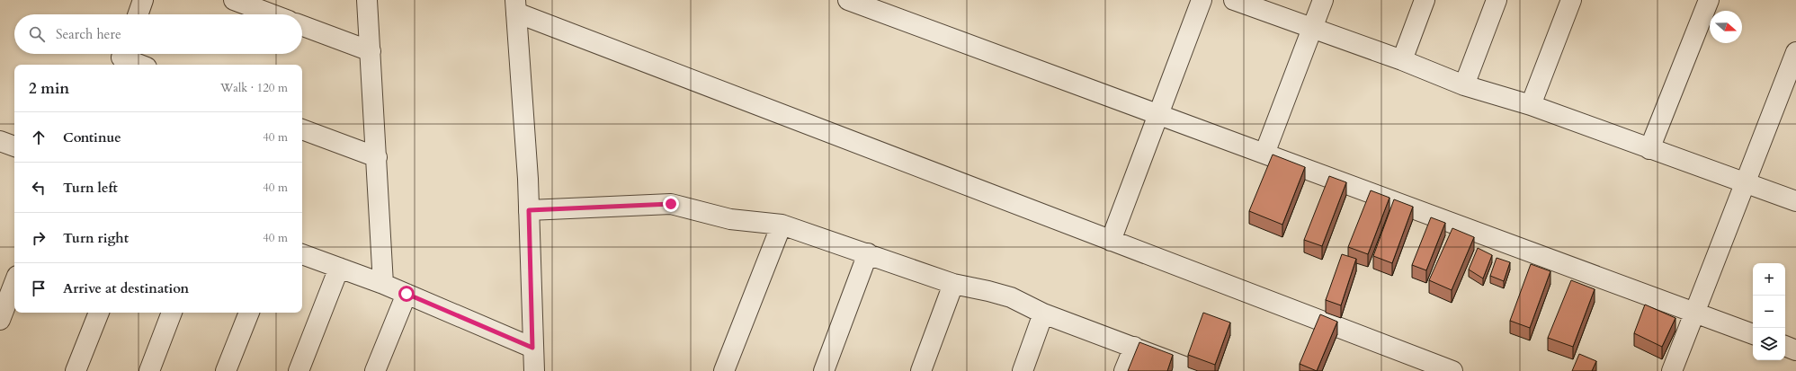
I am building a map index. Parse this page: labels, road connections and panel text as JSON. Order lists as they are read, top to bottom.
{
  "north": "right",
  "page": {
    "search": "Search here",
    "heading": ["2 min", "Walk · 120 m"],
    "list": [
      ["Continue", "40 m"],
      ["Turn left", "40 m"],
      ["Turn right", "40 m"],
      "Arrive at destination"
    ],
    "map_buttons": ["+", "−"]
  }
}
